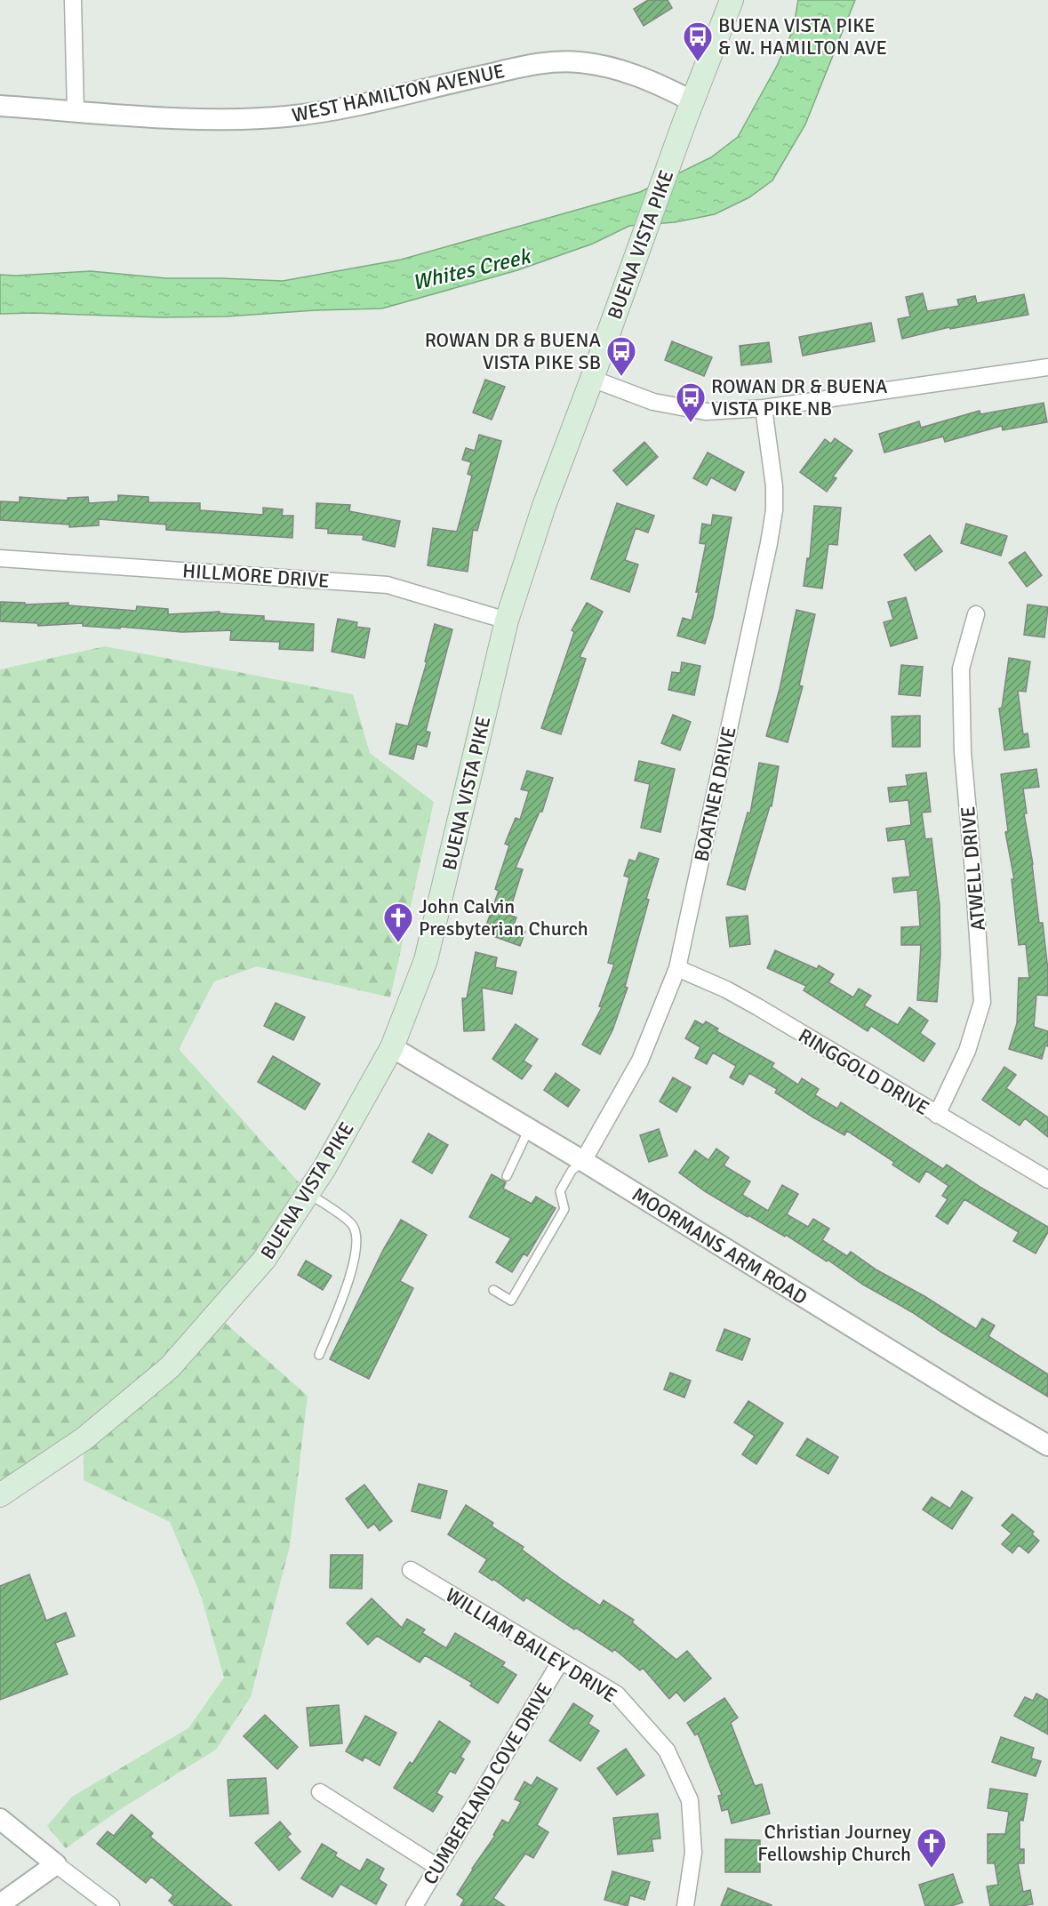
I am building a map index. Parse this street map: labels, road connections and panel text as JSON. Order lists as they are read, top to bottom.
{
  "streets": {
    "main road": ["BUENA VISTA PIKE"],
    "street": [
      "WEST HAMILTON AVENUE",
      "HILLMORE DRIVE",
      "BOATNER DRIVE",
      "ATWELL DRIVE",
      "RINGGOLD DRIVE",
      "MOORMANS ARM ROAD",
      "WILLIAM BAILEY DRIVE",
      "CUMBERLAND COVE DRIVE"
    ]
  },
  "crossings": [
    ["WEST HAMILTON AVENUE", "BUENA VISTA PIKE"],
    ["BUENA VISTA PIKE", "HILLMORE DRIVE"],
    ["BUENA VISTA PIKE", "MOORMANS ARM ROAD"],
    ["BOATNER DRIVE", "RINGGOLD DRIVE"],
    ["BOATNER DRIVE", "MOORMANS ARM ROAD"],
    ["ATWELL DRIVE", "RINGGOLD DRIVE"],
    ["WILLIAM BAILEY DRIVE", "CUMBERLAND COVE DRIVE"]
  ],
  "water": ["Whites Creek"],
  "places": {
    "bus stop": ["BUENA VISTA PIKE & W. HAMILTON AVE", "ROWAN DR & BUENA VISTA PIKE SB", "ROWAN DR & BUENA VISTA PIKE NB"],
    "church": ["John Calvin Presbyterian Church", "Christian Journey Fellowship Church"]
  }
}
